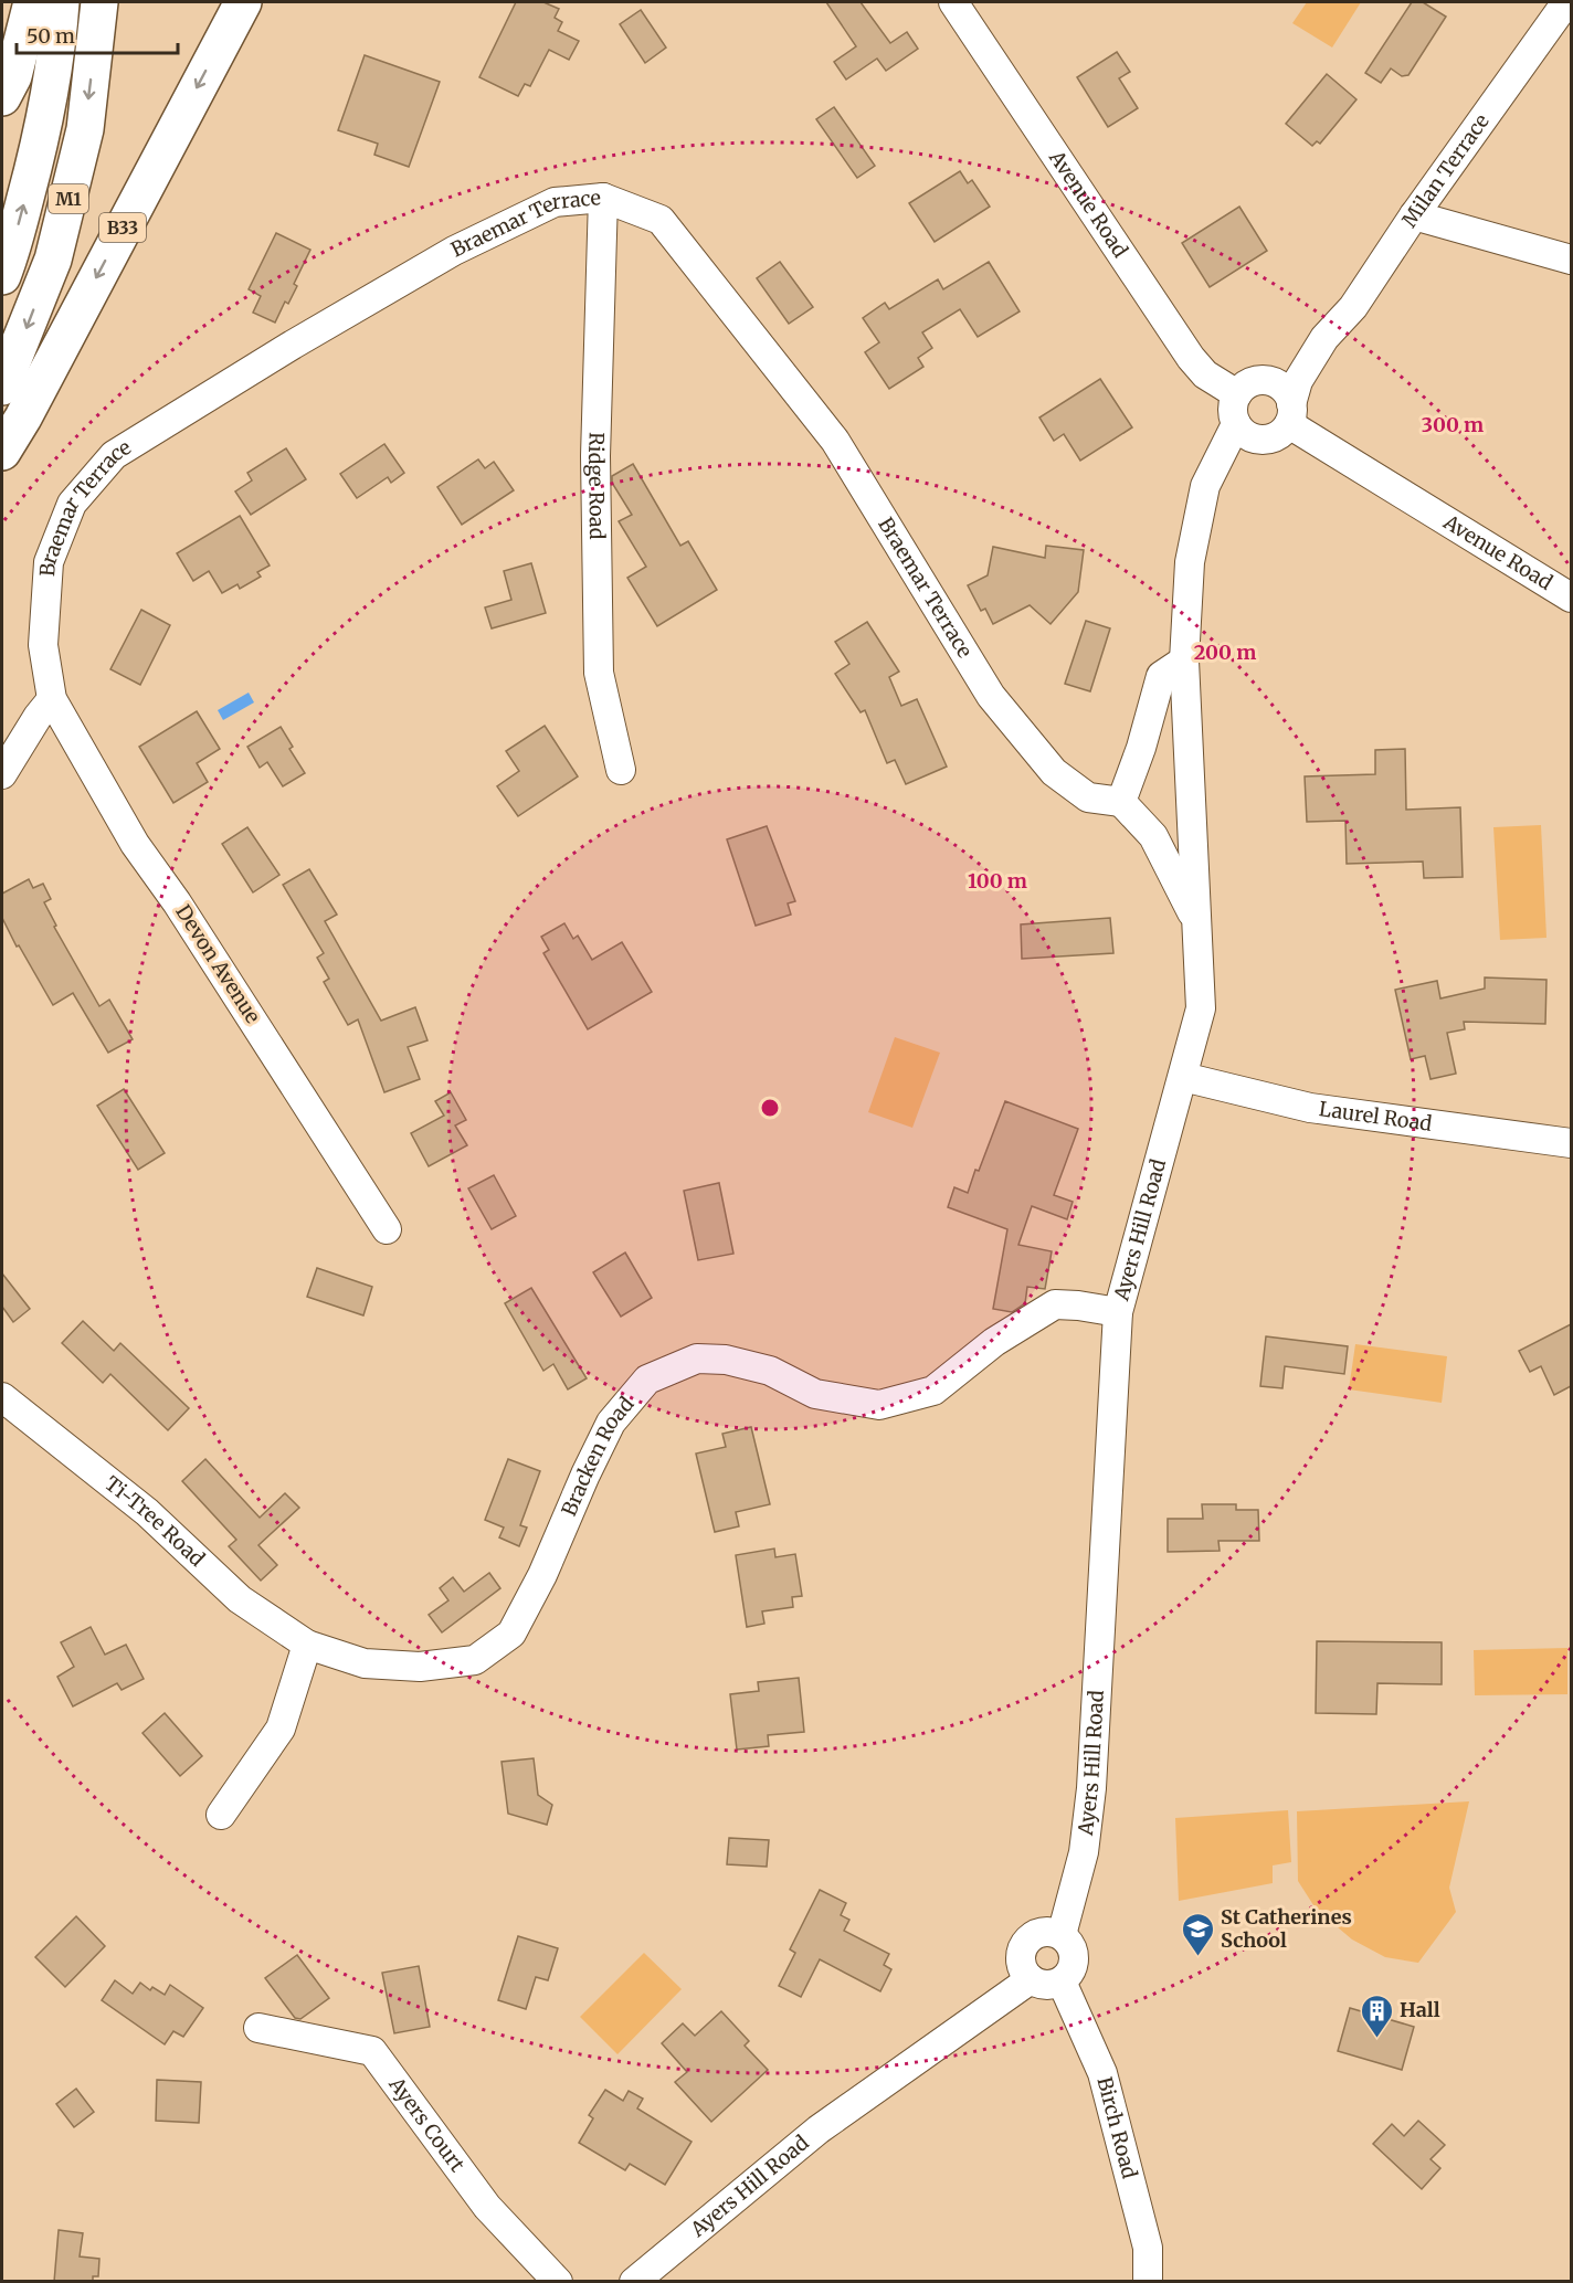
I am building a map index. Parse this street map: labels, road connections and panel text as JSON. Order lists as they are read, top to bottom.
{
  "streets": {
    "highway": ["M1", "B33"],
    "street": [
      "Milan Terrace",
      "Avenue Road",
      "Braemar Terrace",
      "Ridge Road",
      "Devon Avenue",
      "Laurel Road",
      "Ayers Hill Road",
      "Bracken Road",
      "Ti-Tree Road",
      "Ayers Court",
      "Birch Road"
    ]
  },
  "crossings": [
    ["Milan Terrace", "Avenue Road"],
    ["Milan Terrace", "Ayers Hill Road"],
    ["Avenue Road", "Ayers Hill Road"],
    ["Braemar Terrace", "Ridge Road"],
    ["Braemar Terrace", "Devon Avenue"],
    ["Laurel Road", "Ayers Hill Road"],
    ["Ayers Hill Road", "Bracken Road"],
    ["Ayers Hill Road", "Birch Road"],
    ["Bracken Road", "Ti-Tree Road"]
  ],
  "places": {
    "school or university": ["St Catherines School"],
    "building": ["Hall"]
  },
  "scale_bar": "50 m",
  "rings": ["300 m", "200 m", "100 m"]
}
